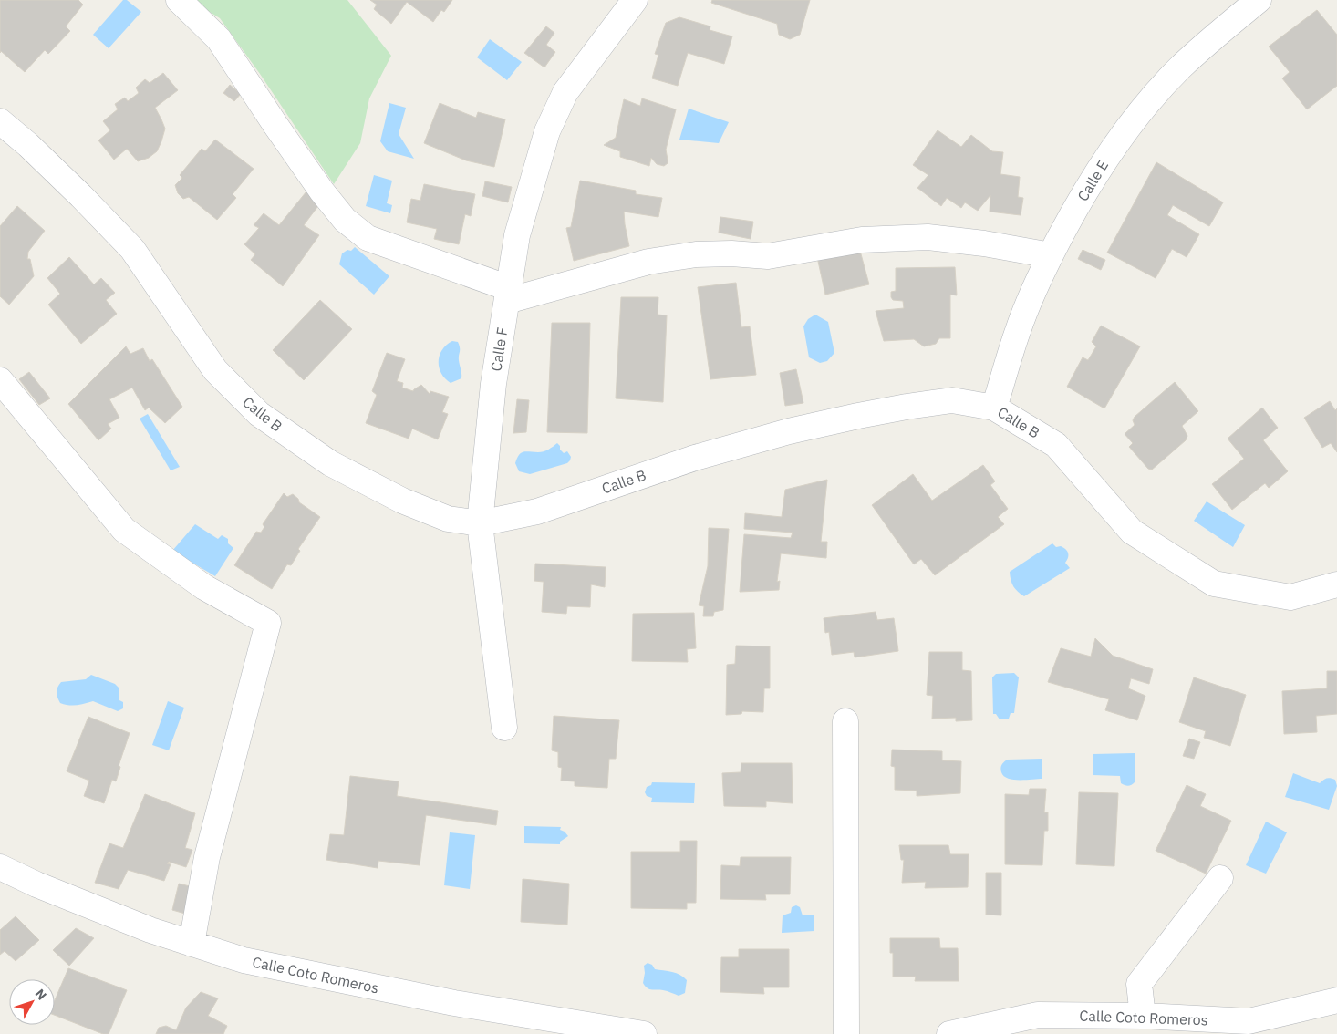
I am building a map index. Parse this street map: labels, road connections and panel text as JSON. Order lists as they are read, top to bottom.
{
  "streets": {
    "street": [
      "Calle E",
      "Calle F",
      "Calle B",
      "Calle Coto Romeros"
    ]
  },
  "crossings": [
    ["Calle E", "Calle B"],
    ["Calle F", "Calle B"]
  ],
  "north": "top right"
}
